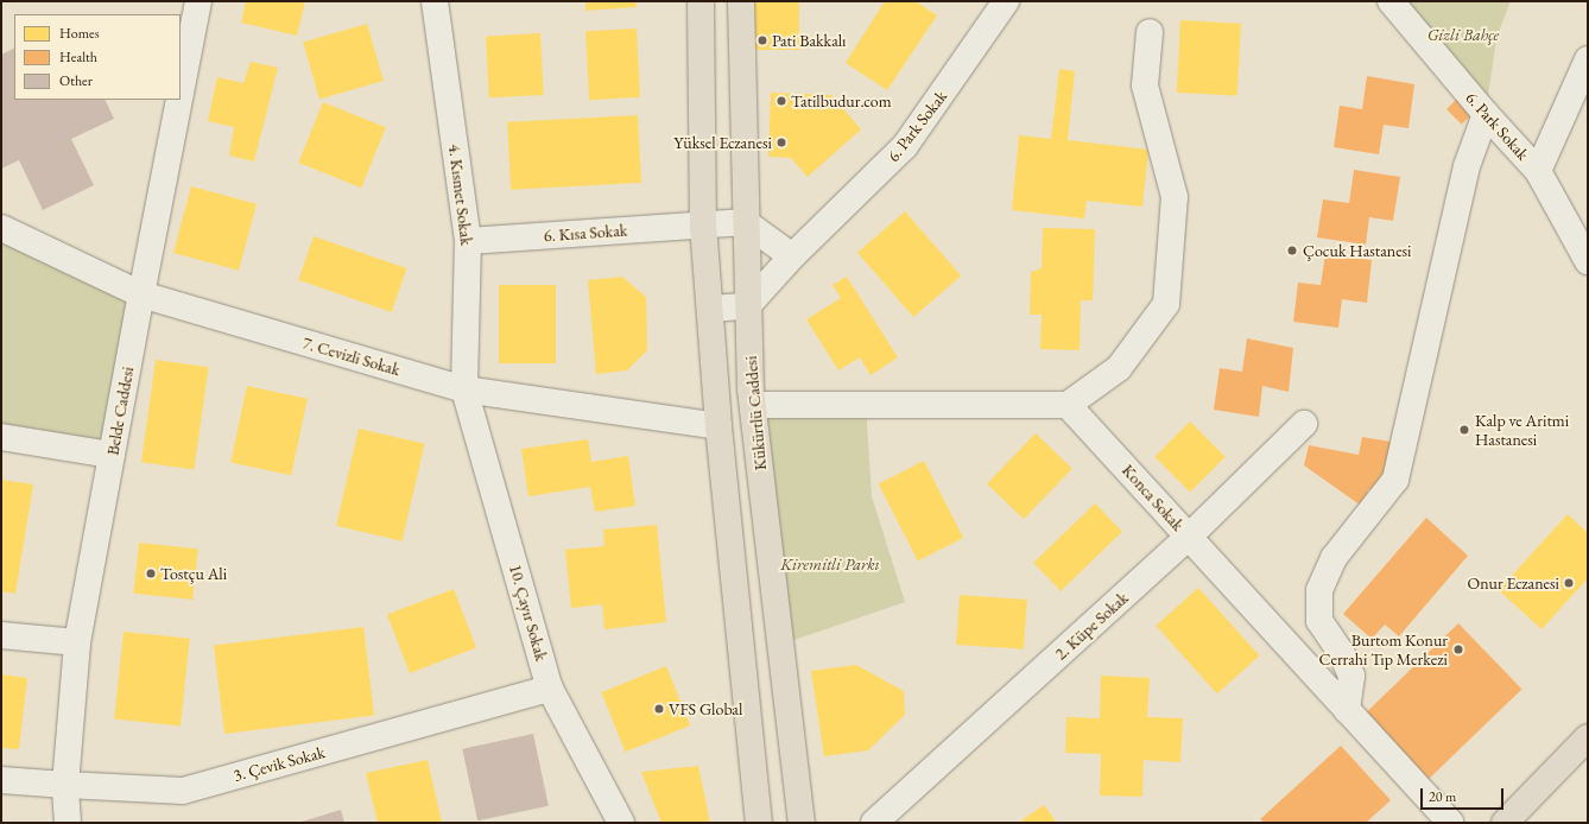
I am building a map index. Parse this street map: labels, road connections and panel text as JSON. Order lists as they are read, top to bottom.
{
  "streets": {
    "main road": ["Kükürtlü Caddesi"],
    "street": [
      "6. Park Sokak",
      "4. Kısmet Sokak",
      "6. Kısa Sokak",
      "7. Cevizli Sokak",
      "Belde Caddesi",
      "Konca Sokak",
      "10. Çayır Sokak",
      "2. Küpe Sokak",
      "3. Çevik Sokak"
    ]
  },
  "crossings": [
    ["6. Park Sokak", "Kükürtlü Caddesi"],
    ["4. Kısmet Sokak", "6. Kısa Sokak"],
    ["4. Kısmet Sokak", "7. Cevizli Sokak"],
    ["4. Kısmet Sokak", "10. Çayır Sokak"],
    ["6. Kısa Sokak", "Kükürtlü Caddesi"],
    ["7. Cevizli Sokak", "Belde Caddesi"],
    ["7. Cevizli Sokak", "10. Çayır Sokak"],
    ["Belde Caddesi", "3. Çevik Sokak"],
    ["Konca Sokak", "2. Küpe Sokak"],
    ["10. Çayır Sokak", "3. Çevik Sokak"]
  ],
  "parks": ["Gizli Bahçe", "Kiremitli Parkı"],
  "places": [
    "Pati Bakkalı",
    "Tatilbudur.com",
    "Yüksel Eczanesi",
    "Çocuk Hastanesi",
    "Kalp ve Aritmi Hastanesi",
    "Tostçu Ali",
    "Onur Eczanesi",
    "Burtom Konur Cerrahi Tıp Merkezi",
    "VFS Global"
  ],
  "legend": ["Homes", "Health", "Other"],
  "scale_bar": "20 m"
}
